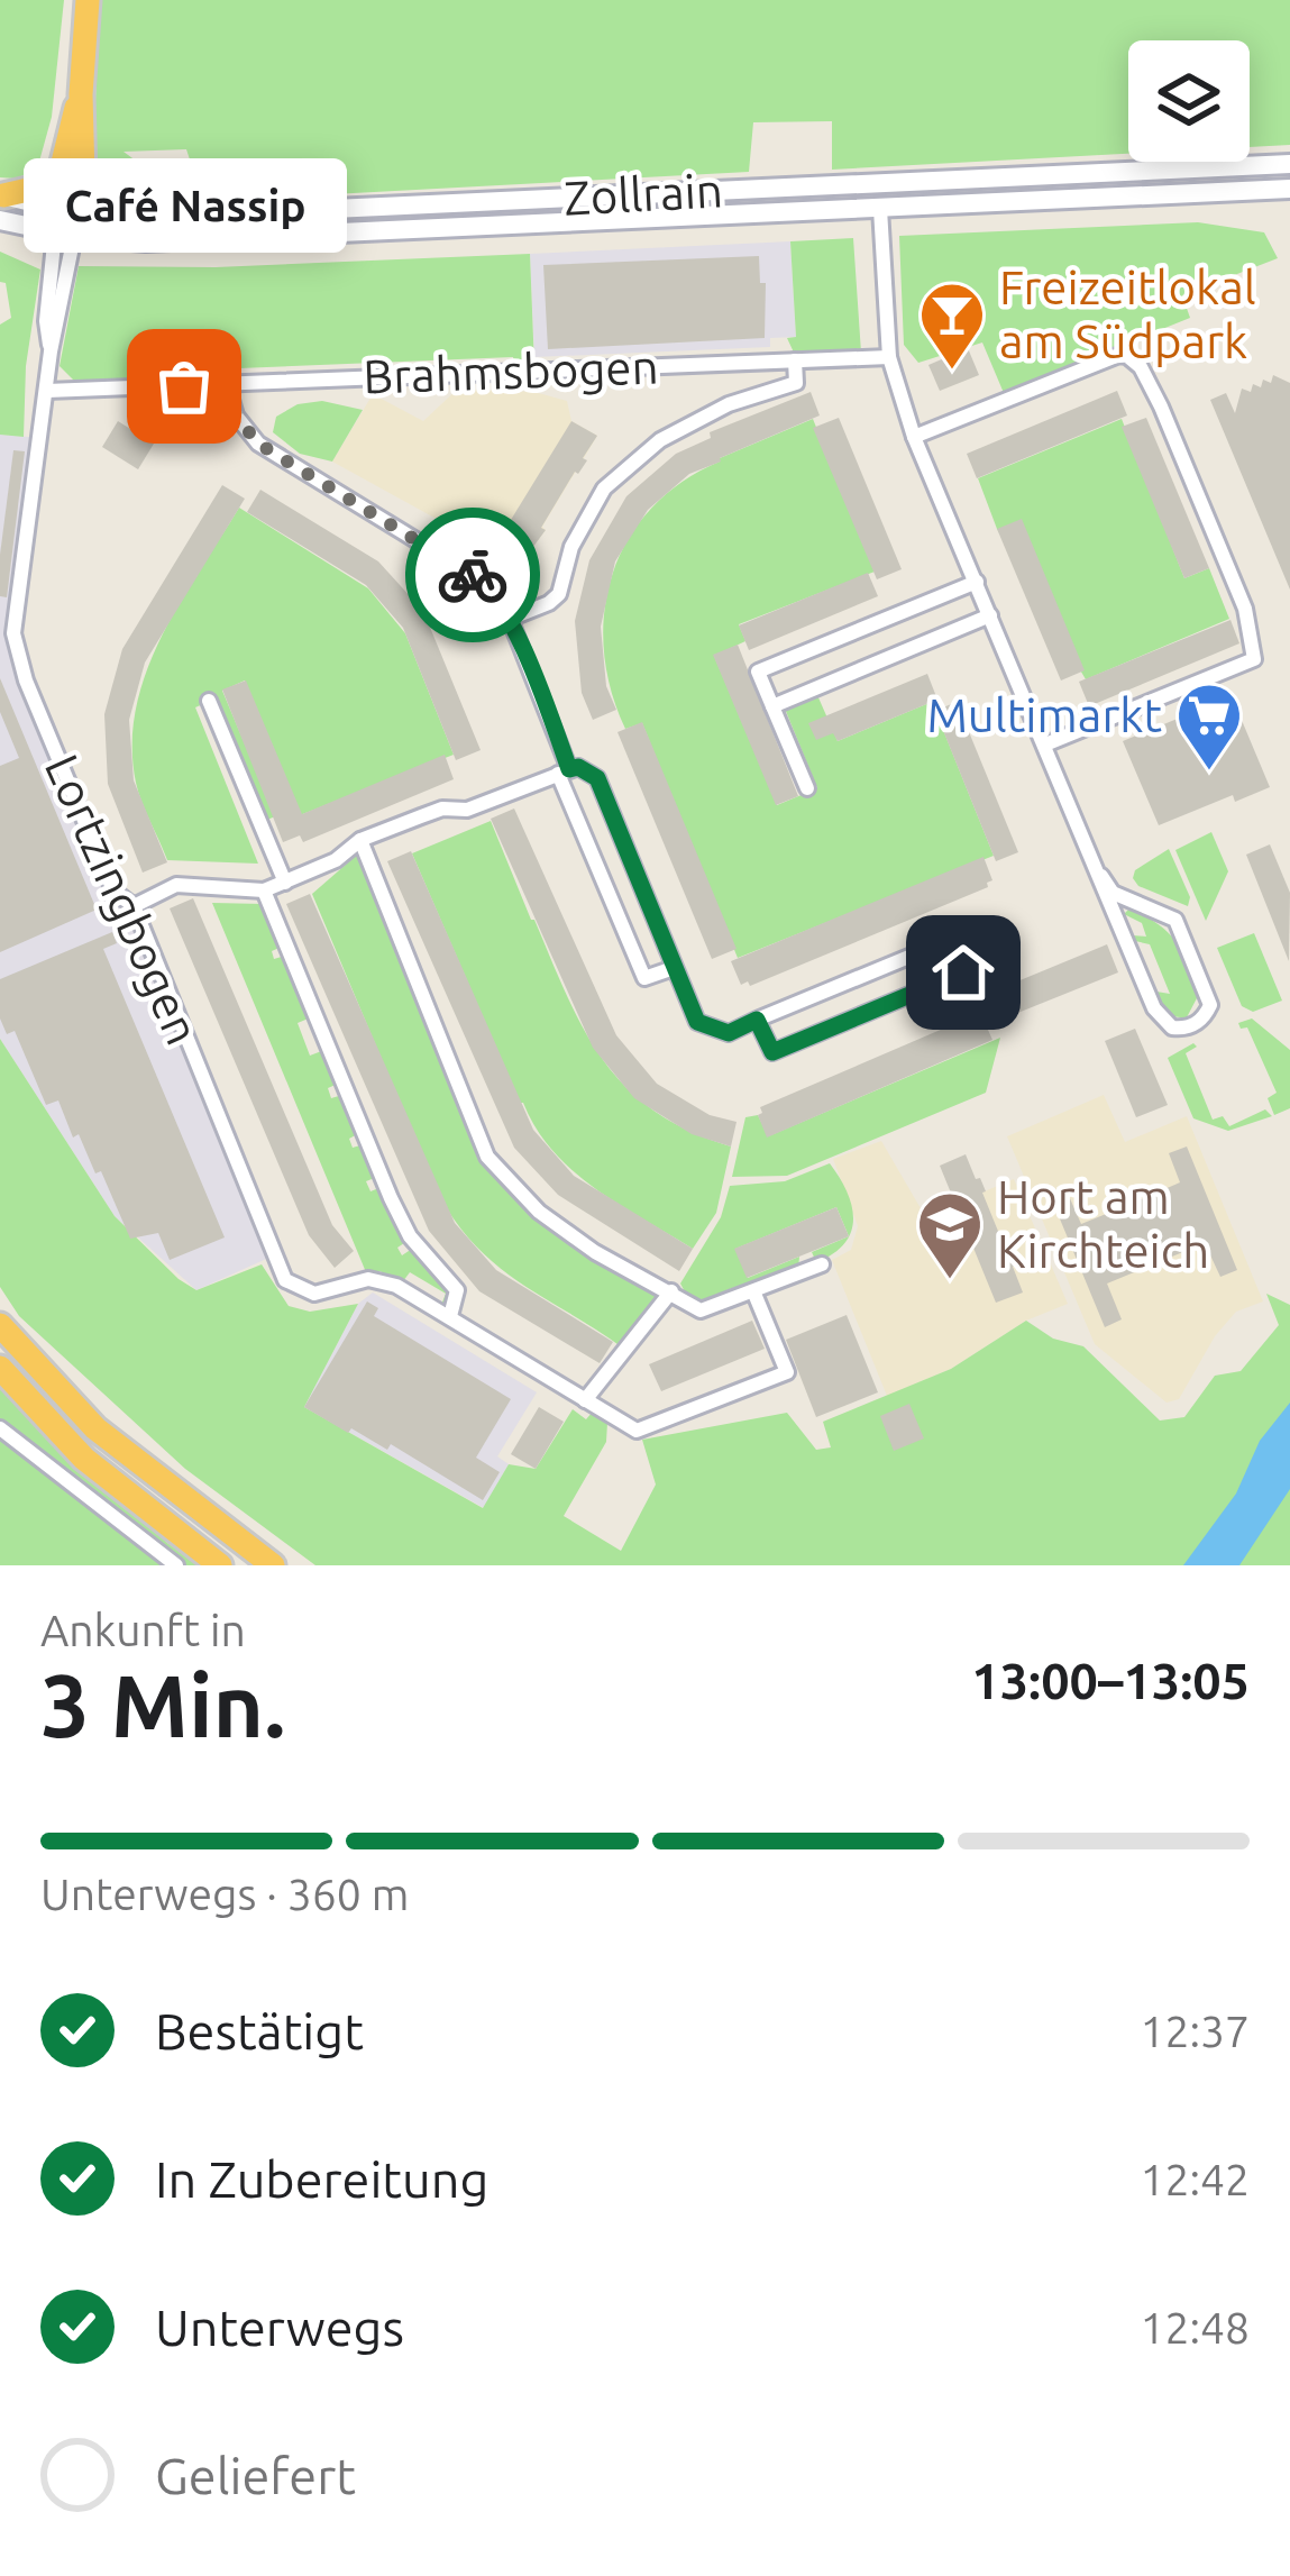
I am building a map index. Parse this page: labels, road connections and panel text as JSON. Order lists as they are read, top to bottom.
{
  "streets": {
    "main road": ["Zollrain"],
    "street": ["Brahmsbogen", "Lortzingbogen"]
  },
  "crossings": [
    ["Zollrain", "Lortzingbogen"]
  ],
  "places": {
    "bar": ["Freizeitlokal am Südpark"],
    "other": ["Café Nassip"],
    "supermarket": ["Multimarkt"],
    "school or university": ["Hort am Kirchteich"]
  },
  "page": {
    "bubble": "Café Nassip",
    "heading": ["3 Min.", "Ankunft in", "13:00–13:05"],
    "bar": "Unterwegs · 360 m",
    "list": [
      ["Bestätigt", "12:37"],
      ["In Zubereitung", "12:42"],
      ["Unterwegs", "12:48"],
      "Geliefert"
    ]
  }
}
